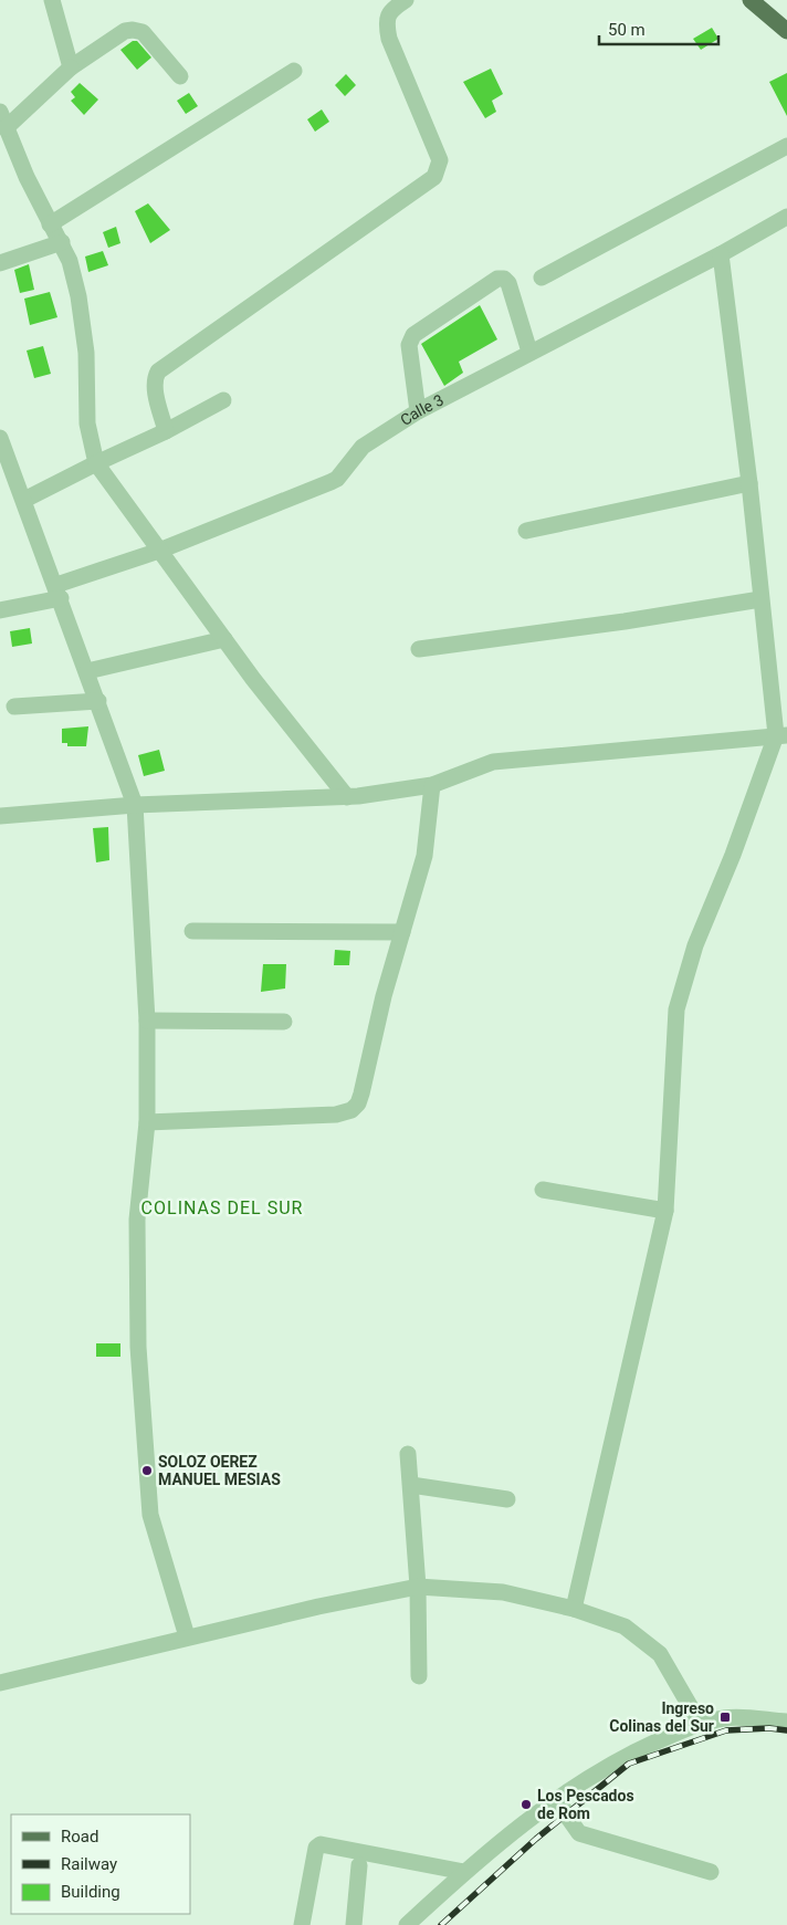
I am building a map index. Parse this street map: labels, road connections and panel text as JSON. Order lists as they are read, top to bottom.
{
  "streets": {
    "street": ["Calle 3"]
  },
  "districts": ["COLINAS DEL SUR"],
  "places": {
    "other": ["SOLOZ OEREZ MANUEL MESIAS", "Los Pescados de Rom"],
    "transit": ["Ingreso Colinas del Sur"]
  },
  "legend": ["Road", "Railway", "Building"],
  "scale_bar": "50 m"
}
